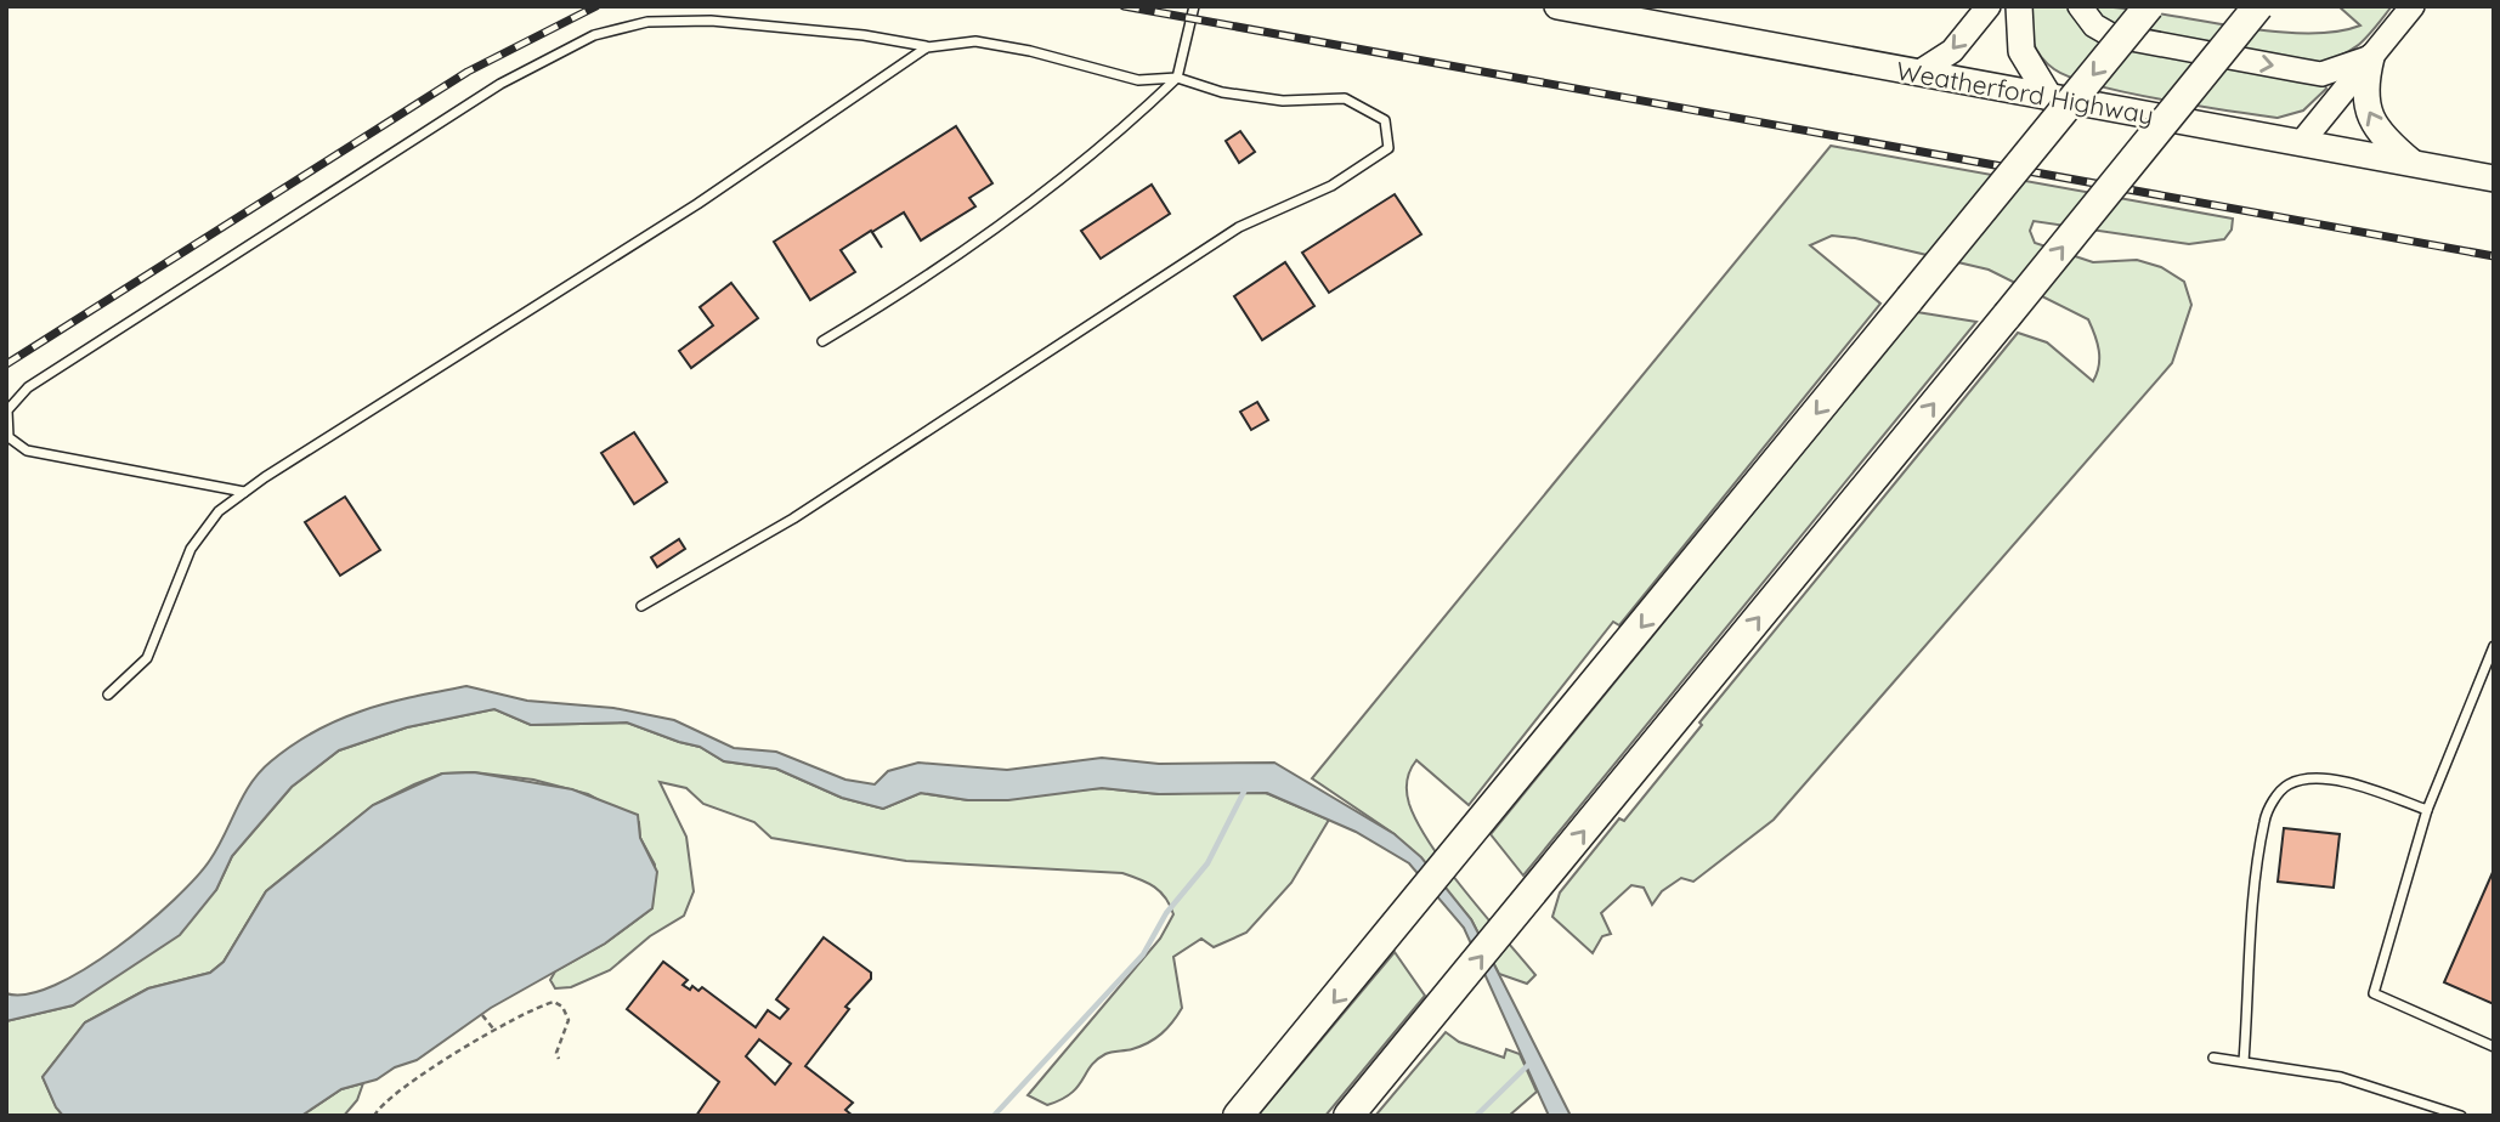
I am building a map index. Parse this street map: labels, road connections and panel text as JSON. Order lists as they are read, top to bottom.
{
  "streets": {
    "main road": ["Weatherford Highway"]
  }
}
